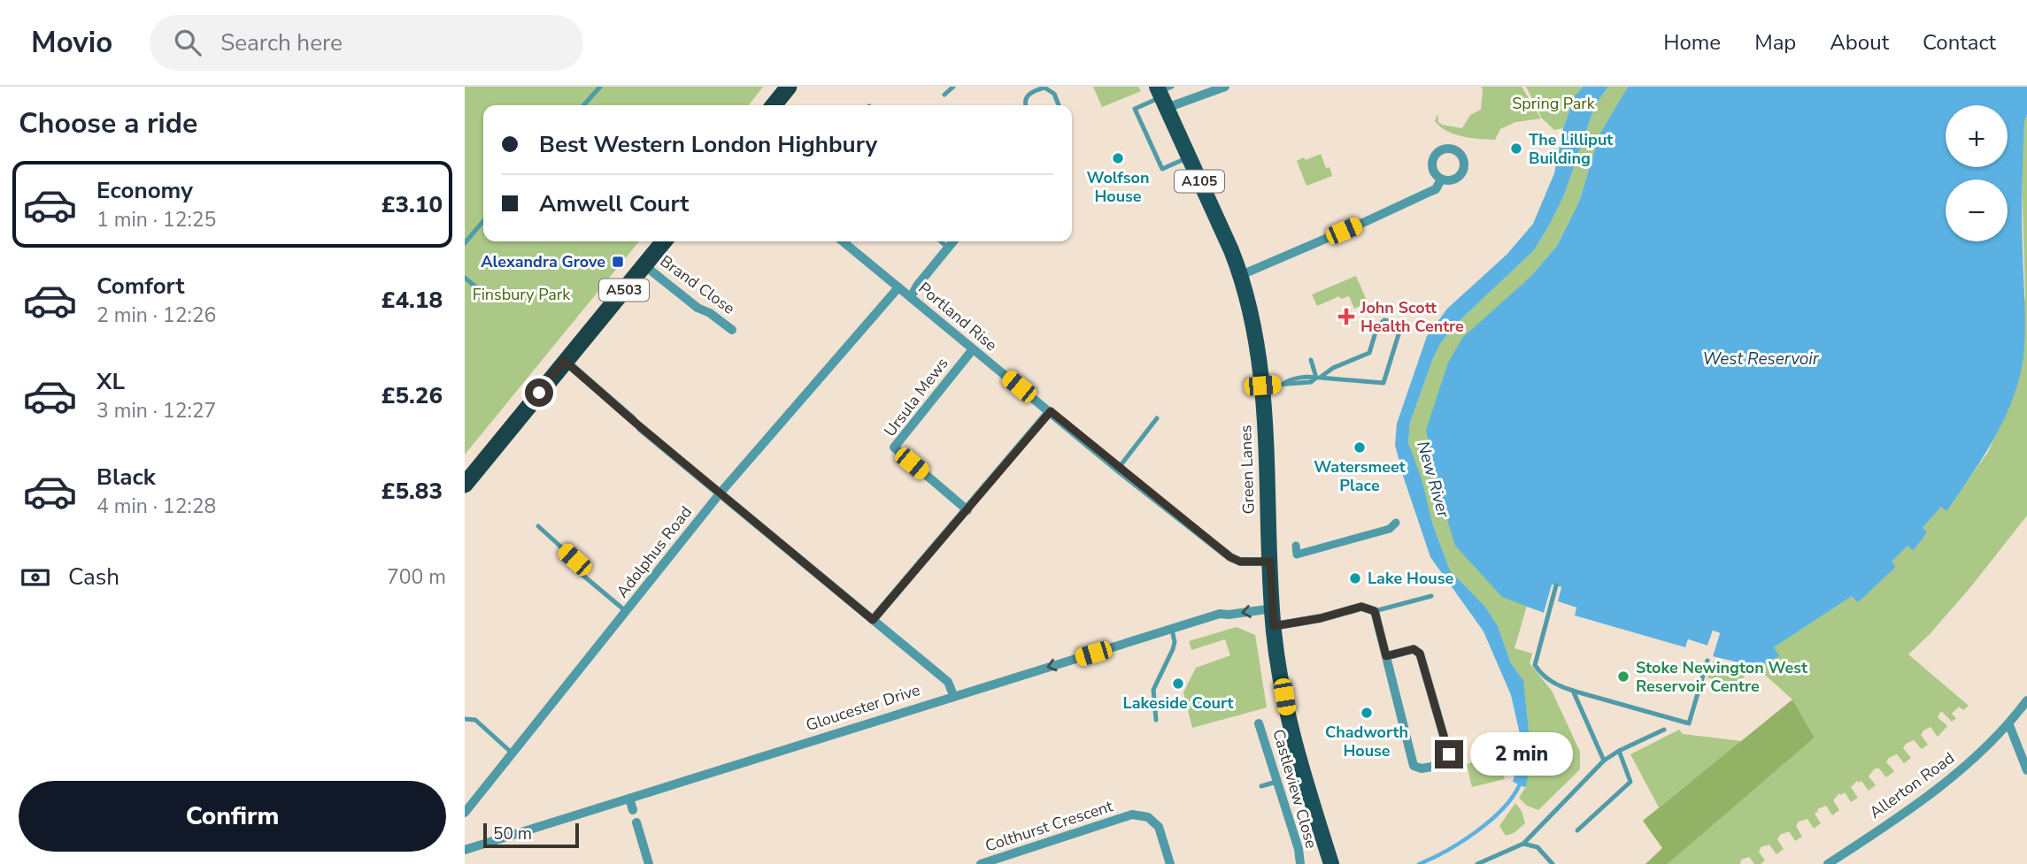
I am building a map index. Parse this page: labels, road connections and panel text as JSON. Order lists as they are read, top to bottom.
{
  "streets": {
    "highway": ["A503"],
    "main road": ["A105", "Green Lanes"],
    "street": [
      "Brand Close",
      "Portland Rise",
      "Ursula Mews",
      "Adolphus Road",
      "Gloucester Drive",
      "Allerton Road",
      "Castleview Close",
      "Colthurst Crescent"
    ]
  },
  "crossings": [
    ["Brand Close", "A503"],
    ["Portland Rise", "Ursula Mews"],
    ["Portland Rise", "Green Lanes"],
    ["Portland Rise", "Adolphus Road"],
    ["Green Lanes", "Gloucester Drive"]
  ],
  "one_way": ["Gloucester Drive"],
  "water": ["West Reservoir", "New River"],
  "parks": ["Spring Park", "Finsbury Park"],
  "places": {
    "other": [
      "The Lilliput Building",
      "Wolfson House",
      "Watersmeet Place",
      "Lake House",
      "Stoke Newington West Reservoir Centre",
      "Lakeside Court",
      "Chadworth House"
    ],
    "transit": ["Alexandra Grove"],
    "health": ["John Scott Health Centre"]
  },
  "scale_bar": "50 m",
  "page": {
    "header": "Movio",
    "search": "Search here",
    "nav": [
      "Home",
      "Map",
      "About",
      "Contact"
    ],
    "heading": "Choose a ride",
    "map_buttons": ["+", "−"],
    "banner": ["Best Western London Highbury", "Amwell Court"],
    "list": [
      {
        "name": "Economy",
        "note": "1 min · 12:25",
        "value": "£3.10"
      },
      {
        "name": "Comfort",
        "note": "2 min · 12:26",
        "value": "£4.18"
      },
      {
        "name": "XL",
        "note": "3 min · 12:27",
        "value": "£5.26"
      },
      {
        "name": "Black",
        "note": "4 min · 12:28",
        "value": "£5.83"
      }
    ],
    "pay": ["Cash", "700 m"],
    "bubble": "2 min",
    "buttons": "Confirm",
    "scale": "50 m"
  }
}
